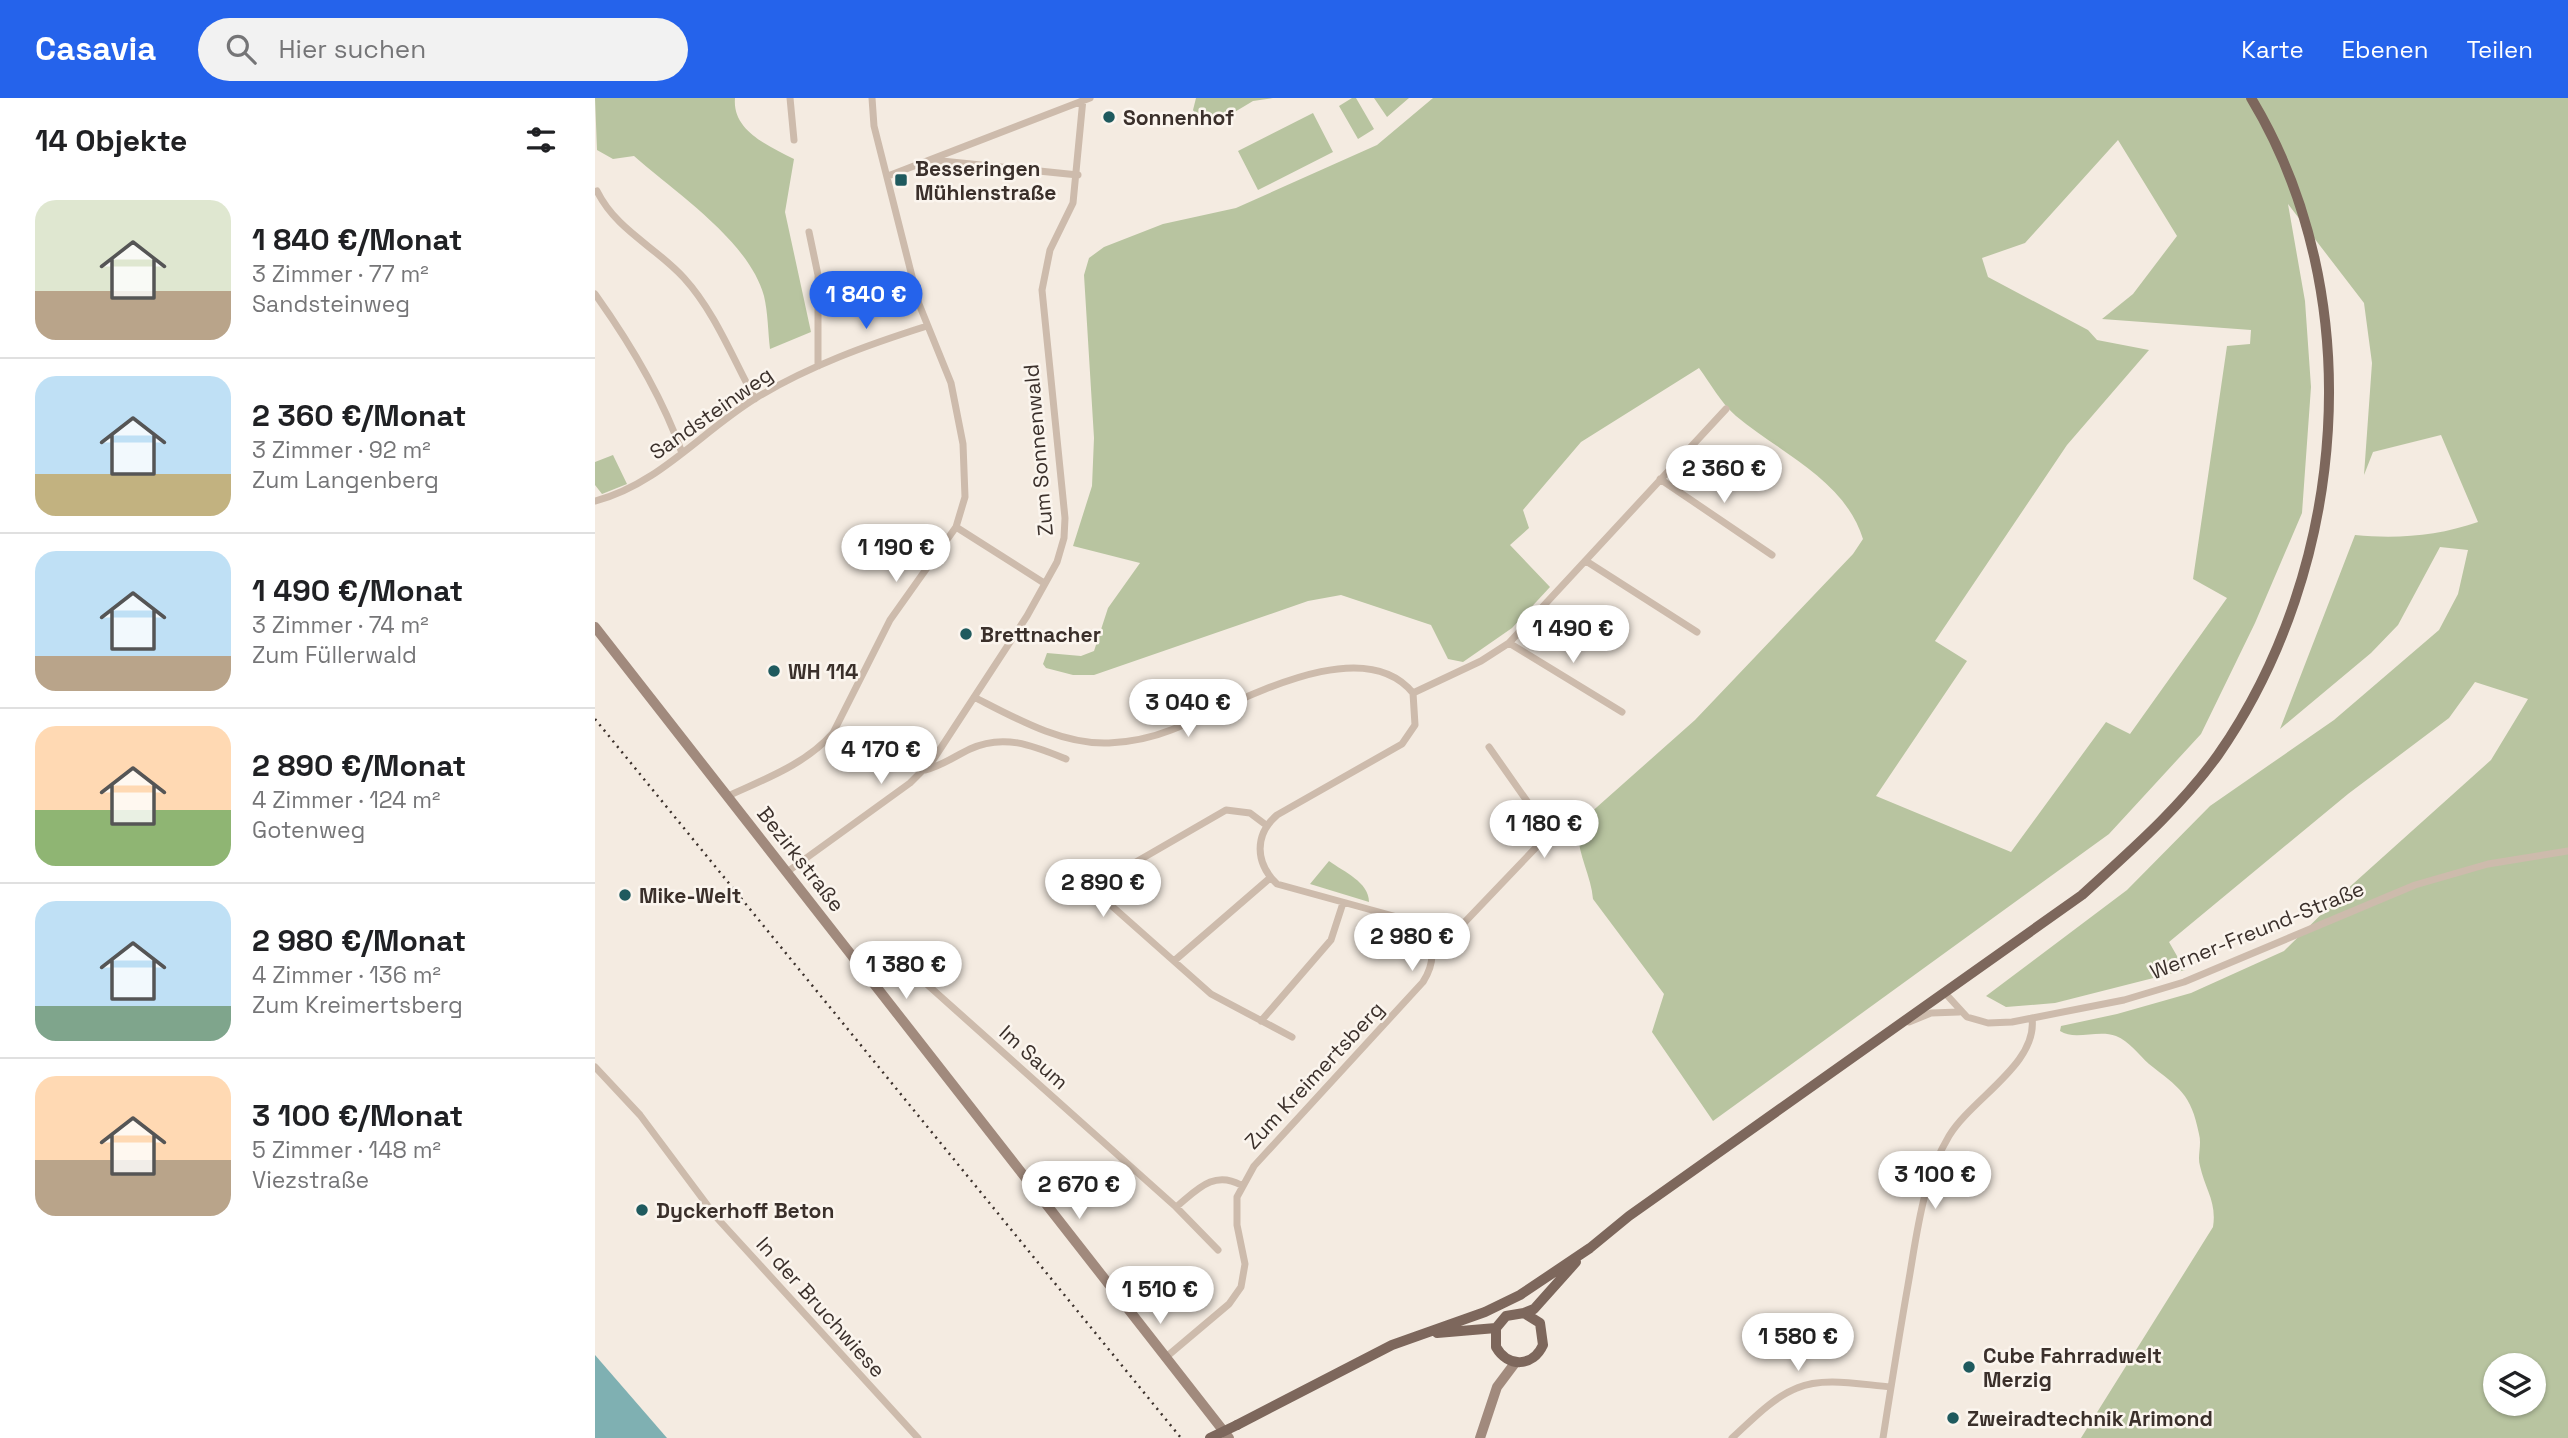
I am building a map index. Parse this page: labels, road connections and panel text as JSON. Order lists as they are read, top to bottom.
{
  "streets": {
    "street": [
      "Sandsteinweg",
      "Zum Sonnenwald",
      "Bezirkstraße",
      "Werner-Freund-Straße",
      "Im Saum",
      "Zum Kreimertsberg",
      "In der Bruchwiese"
    ]
  },
  "crossings": [
    ["Zum Sonnenwald", "Bezirkstraße"],
    ["Bezirkstraße", "Im Saum"]
  ],
  "places": {
    "other": [
      "Sonnenhof",
      "Brettnacher",
      "WH 114",
      "Mike-Welt",
      "Dyckerhoff Beton",
      "Cube Fahrradwelt Merzig",
      "Zweiradtechnik Arimond"
    ],
    "transit": ["Besseringen Mühlenstraße"]
  },
  "page": {
    "header": "Casavia",
    "search": "Hier suchen",
    "nav": ["Karte", "Ebenen", "Teilen"],
    "heading": "14 Objekte",
    "list": [
      {
        "name": "1 840 €/Monat",
        "note": "3 Zimmer · 77 m² · Sandsteinweg"
      },
      {
        "name": "2 360 €/Monat",
        "note": "3 Zimmer · 92 m² · Zum Langenberg"
      },
      {
        "name": "1 490 €/Monat",
        "note": "3 Zimmer · 74 m² · Zum Füllerwald"
      },
      {
        "name": "2 890 €/Monat",
        "note": "4 Zimmer · 124 m² · Gotenweg"
      },
      {
        "name": "2 980 €/Monat",
        "note": "4 Zimmer · 136 m² · Zum Kreimertsberg"
      },
      {
        "name": "3 100 €/Monat",
        "note": "5 Zimmer · 148 m² · Viezstraße"
      }
    ],
    "price": [
      "1 840 €",
      "2 360 €",
      "1 190 €",
      "1 490 €",
      "3 040 €",
      "4 170 €",
      "1 180 €",
      "2 890 €",
      "2 980 €",
      "1 380 €",
      "3 100 €",
      "2 670 €",
      "1 510 €",
      "1 580 €"
    ]
  }
}
